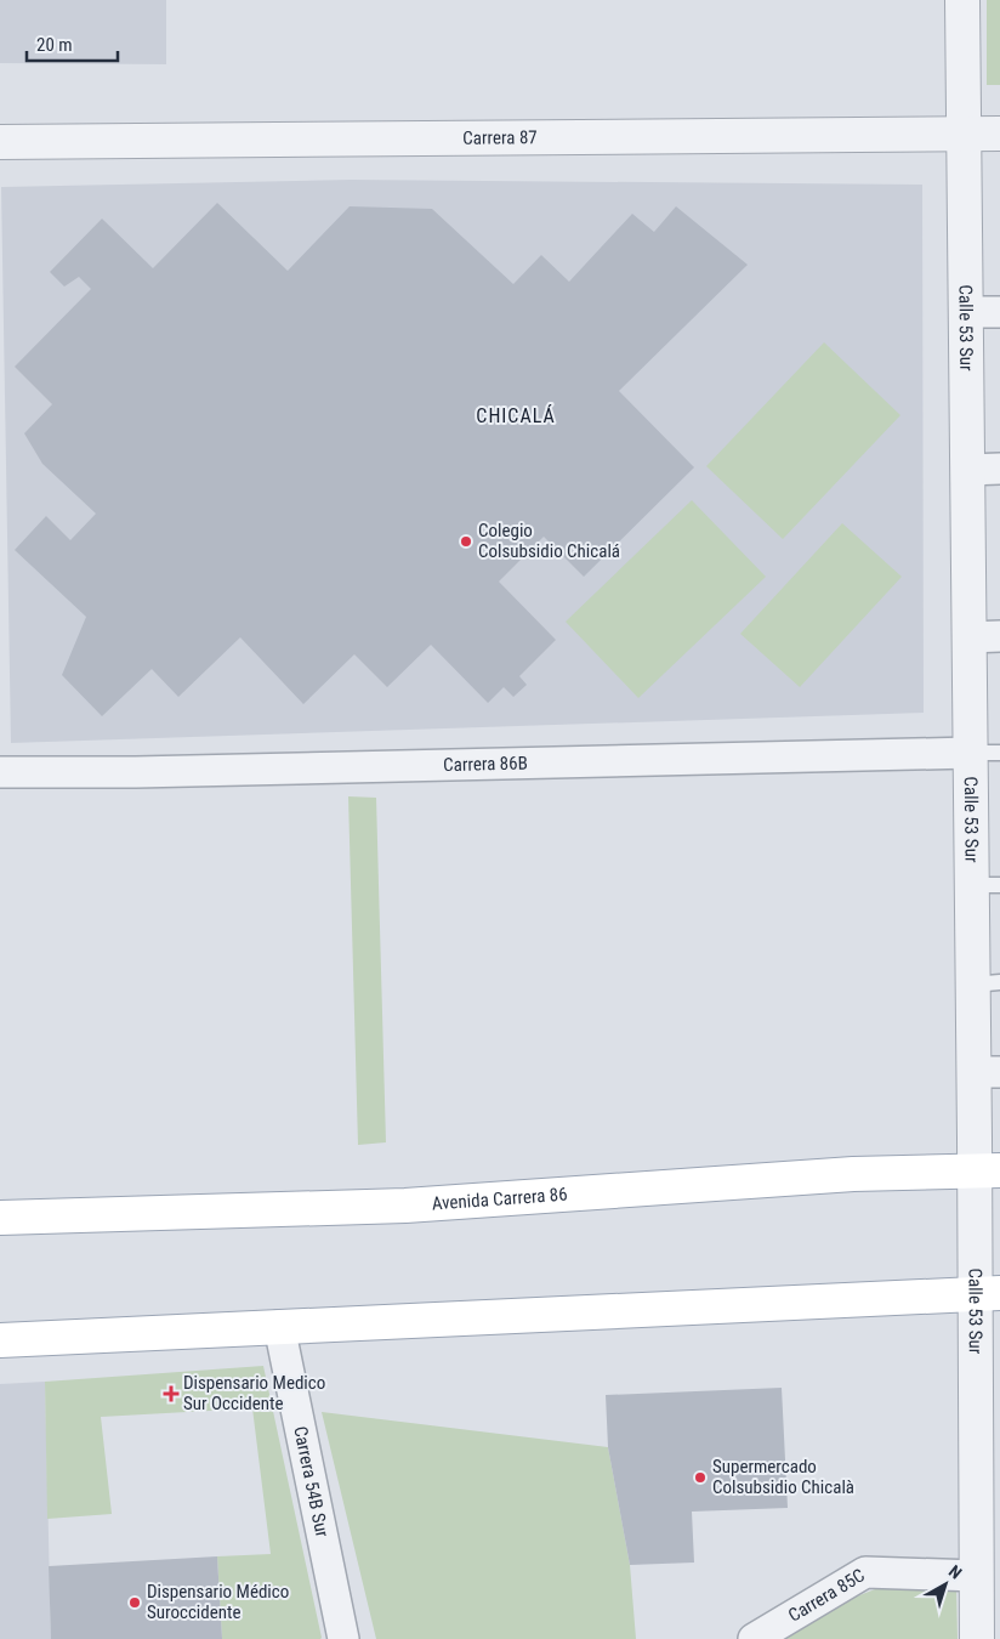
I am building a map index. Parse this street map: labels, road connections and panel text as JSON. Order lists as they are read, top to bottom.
{
  "streets": {
    "main road": ["Avenida Carrera 86"],
    "street": [
      "Carrera 87",
      "Calle 53 Sur",
      "Carrera 86B",
      "Carrera 54B Sur",
      "Carrera 85C"
    ]
  },
  "crossings": [
    ["Carrera 87", "Calle 53 Sur"],
    ["Calle 53 Sur", "Carrera 86B"],
    ["Calle 53 Sur", "Avenida Carrera 86"],
    ["Calle 53 Sur", "Carrera 85C"]
  ],
  "districts": ["CHICALÁ"],
  "places": {
    "other": ["Colegio Colsubsidio Chicalá", "Supermercado Colsubsidio Chicalà", "Dispensario Médico Suroccidente"],
    "health": ["Dispensario Medico Sur Occidente"]
  },
  "scale_bar": "20 m",
  "north": "top right"
}
